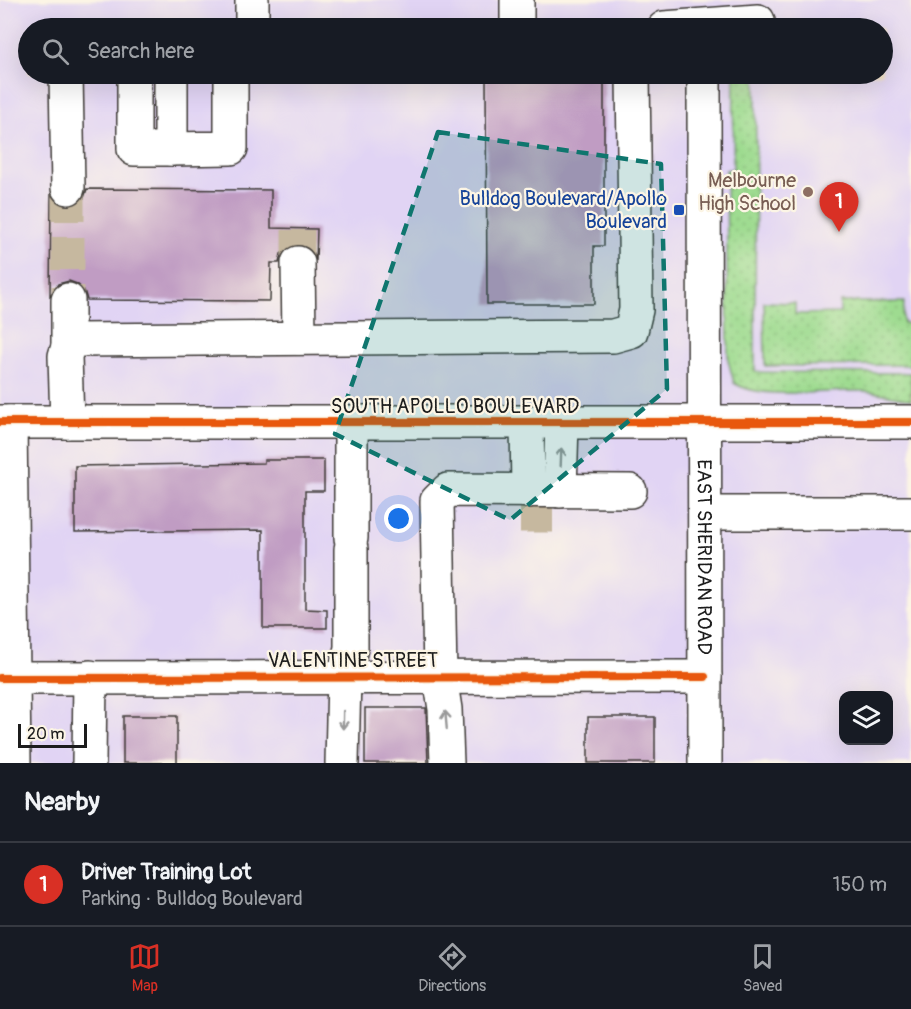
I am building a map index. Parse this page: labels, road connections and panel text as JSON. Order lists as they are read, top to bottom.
{
  "streets": {
    "street": ["SOUTH APOLLO BOULEVARD", "EAST SHERIDAN ROAD", "VALENTINE STREET"]
  },
  "crossings": [
    ["SOUTH APOLLO BOULEVARD", "EAST SHERIDAN ROAD"],
    ["EAST SHERIDAN ROAD", "VALENTINE STREET"]
  ],
  "places": {
    "other": ["Melbourne High School"],
    "transit": ["Bulldog Boulevard/Apollo Boulevard"]
  },
  "scale_bar": "20 m",
  "page": {
    "search": "Search here",
    "pins": "1",
    "scale": "20 m",
    "heading": "Nearby",
    "list": [
      {
        "mark": "1",
        "name": "Driver Training Lot",
        "note": "Parking · Bulldog Boulevard",
        "value": "150 m"
      }
    ],
    "nav": ["Map", "Directions", "Saved"]
  }
}
